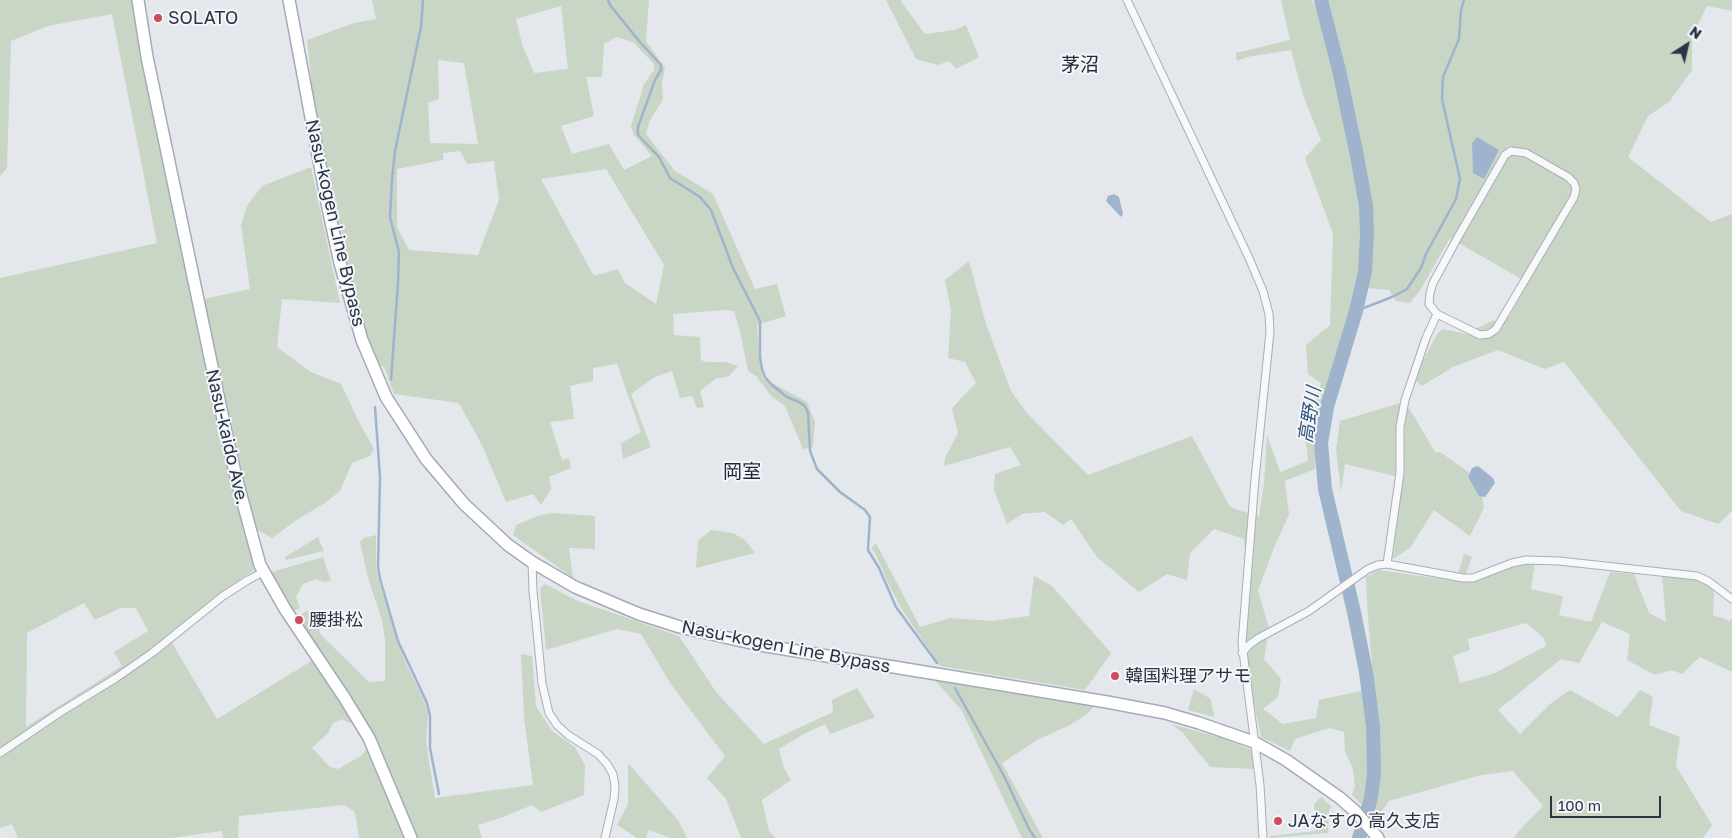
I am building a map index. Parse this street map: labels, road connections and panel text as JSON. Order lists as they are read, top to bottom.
{
  "streets": {
    "main road": ["Nasu-kogen Line Bypass", "Nasu-kaido Ave."]
  },
  "districts": ["茅沼", "岡室"],
  "water": ["高野川"],
  "places": [
    "SOLATO",
    "腰掛松",
    "韓国料理アサモ",
    "JAなすの 高久支店"
  ],
  "scale_bar": "100 m",
  "north": "top right"
}
